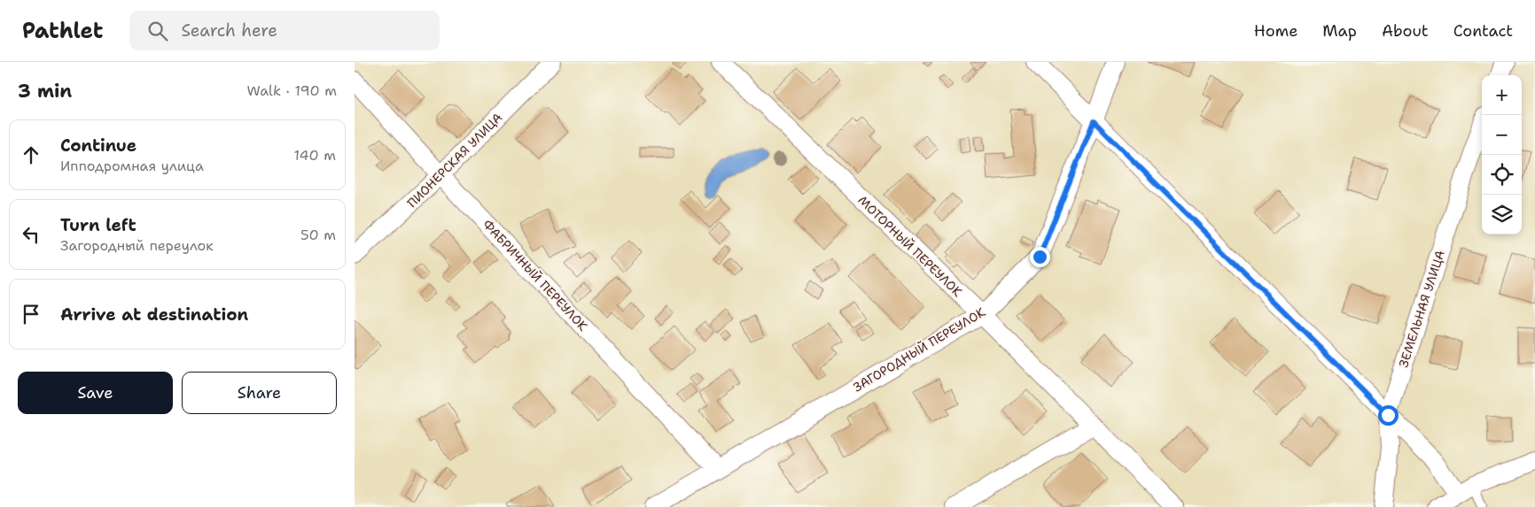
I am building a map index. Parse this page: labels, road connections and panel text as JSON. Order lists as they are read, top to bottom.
{
  "streets": {
    "street": [
      "ПИОНЕРСКАЯ УЛИЦА",
      "МОТОРНЫЙ ПЕРЕУЛОК",
      "ФАБРИЧНЫЙ ПЕРЕУЛОК",
      "ЗЕМЕЛЬНАЯ УЛИЦА",
      "ЗАГОРОДНЫЙ ПЕРЕУЛОК"
    ]
  },
  "crossings": [
    ["ПИОНЕРСКАЯ УЛИЦА", "ФАБРИЧНЫЙ ПЕРЕУЛОК"],
    ["МОТОРНЫЙ ПЕРЕУЛОК", "ЗАГОРОДНЫЙ ПЕРЕУЛОК"],
    ["ФАБРИЧНЫЙ ПЕРЕУЛОК", "ЗАГОРОДНЫЙ ПЕРЕУЛОК"]
  ],
  "page": {
    "header": "Pathlet",
    "search": "Search here",
    "nav": [
      "Home",
      "Map",
      "About",
      "Contact"
    ],
    "heading": ["3 min", "Walk · 190 m"],
    "map_buttons": ["+", "−"],
    "list": [
      ["Continue", "Ипподромная улица", "140 m"],
      ["Turn left", "Загородный переулок", "50 m"],
      "Arrive at destination"
    ],
    "buttons": ["Save", "Share"]
  }
}
